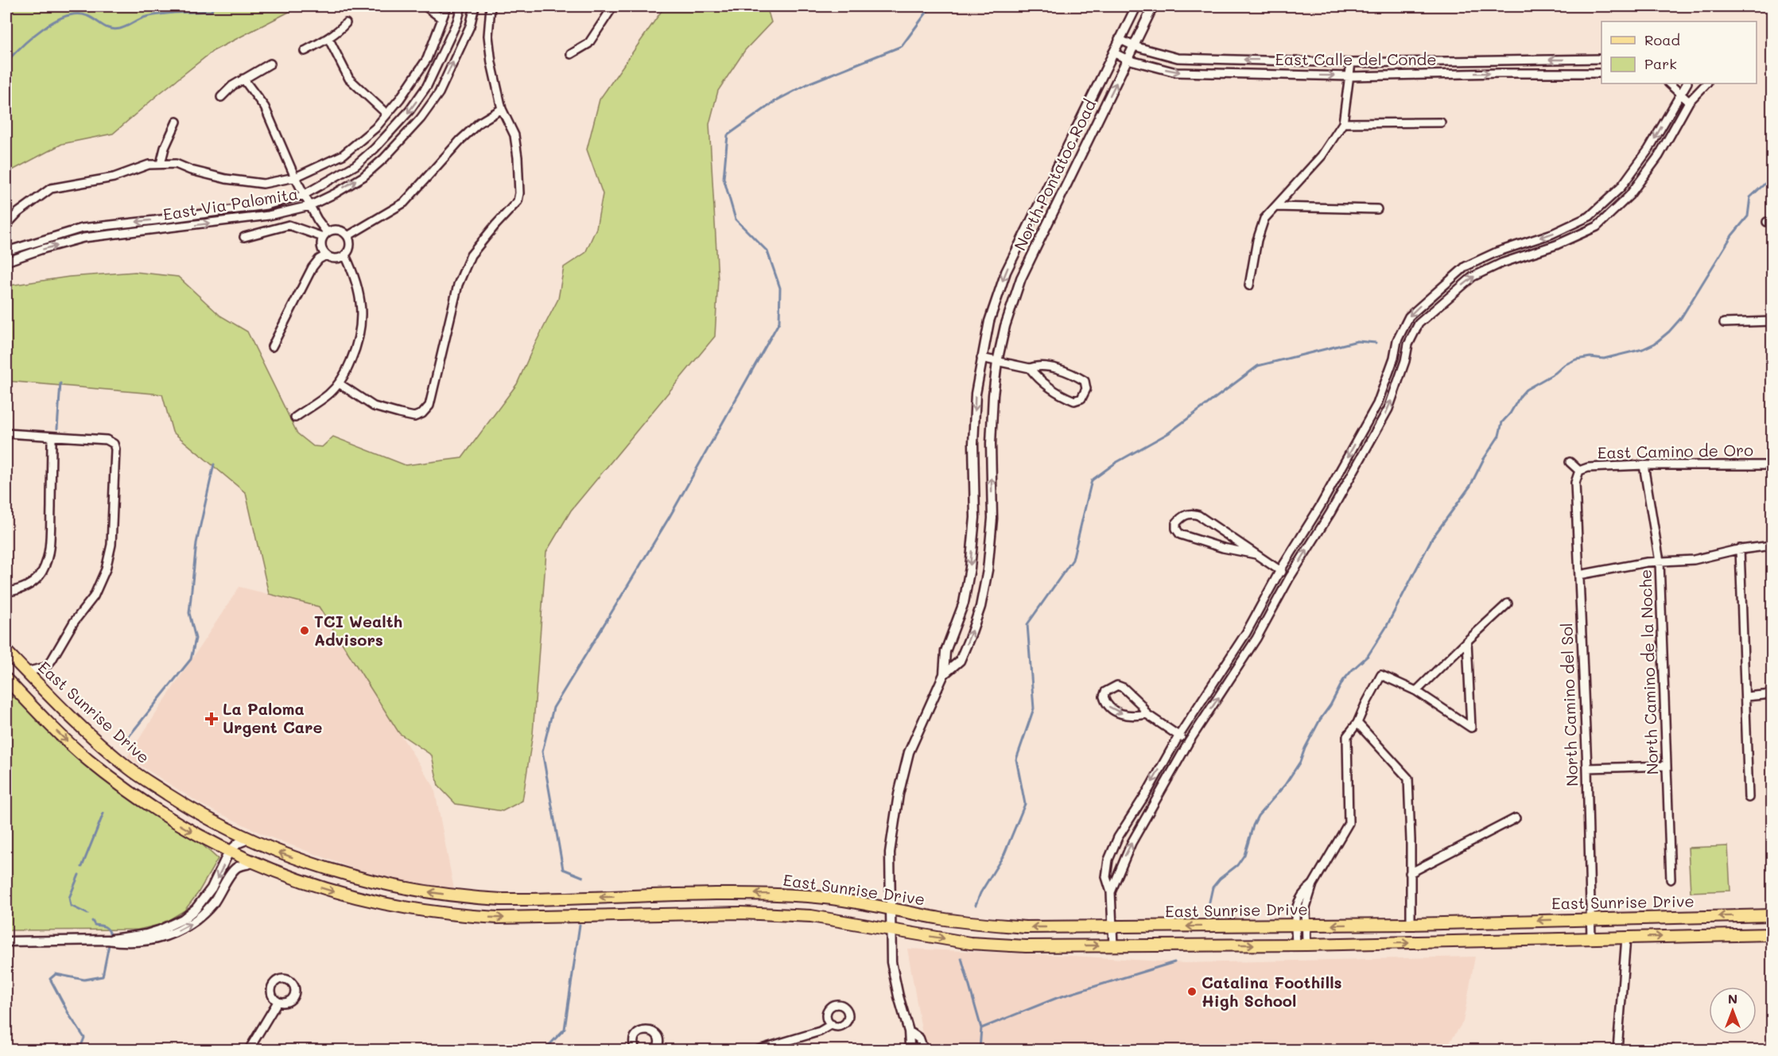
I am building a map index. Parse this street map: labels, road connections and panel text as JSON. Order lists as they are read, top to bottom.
{
  "streets": {
    "main road": ["East Sunrise Drive"],
    "street": [
      "East Calle del Conde",
      "North Pontatoc Road",
      "East Via Palomita",
      "East Camino de Oro",
      "North Camino de la Noche",
      "North Camino del Sol"
    ]
  },
  "crossings": [
    ["East Calle del Conde", "North Pontatoc Road"],
    ["North Pontatoc Road", "East Sunrise Drive"],
    ["East Camino de Oro", "North Camino de la Noche"],
    ["East Camino de Oro", "North Camino del Sol"],
    ["North Camino del Sol", "East Sunrise Drive"]
  ],
  "places": {
    "other": ["TCI Wealth Advisors", "Catalina Foothills High School"],
    "health": ["La Paloma Urgent Care"]
  },
  "legend": ["Road", "Park"],
  "north": "top"
}
